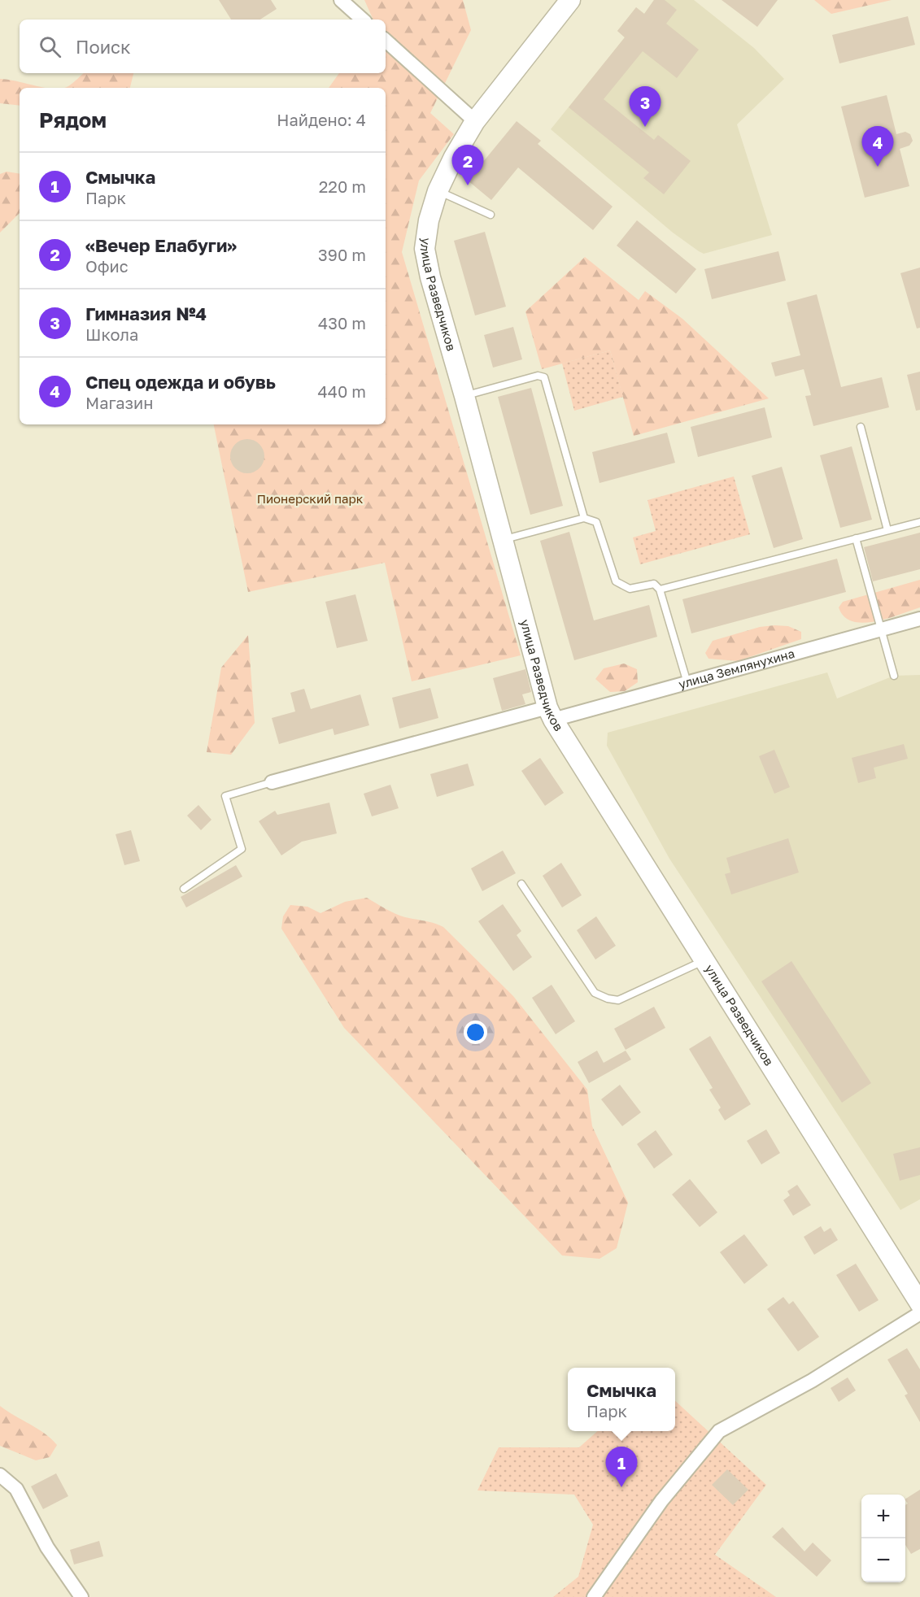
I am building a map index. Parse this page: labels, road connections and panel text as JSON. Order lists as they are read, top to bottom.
{
  "streets": {
    "street": ["улица Разведчиков", "улица Землянухина"]
  },
  "crossings": [
    ["улица Разведчиков", "улица Землянухина"]
  ],
  "parks": ["Пионерский парк"],
  "page": {
    "search": "Поиск",
    "pins": [
      "3",
      "4",
      "2",
      "1"
    ],
    "heading": ["Рядом", "Найдено: 4"],
    "list": [
      {
        "mark": "1",
        "name": "Смычка",
        "note": "Парк",
        "value": "220 m"
      },
      {
        "mark": "2",
        "name": "«Вечер Елабуги»",
        "note": "Офис",
        "value": "390 m"
      },
      {
        "mark": "3",
        "name": "Гимназия №4",
        "note": "Школа",
        "value": "430 m"
      },
      {
        "mark": "4",
        "name": "Спец одежда и обувь",
        "note": "Магазин",
        "value": "440 m"
      }
    ],
    "popup": ["Смычка", "Парк"],
    "map_buttons": ["+", "−"]
  }
}
